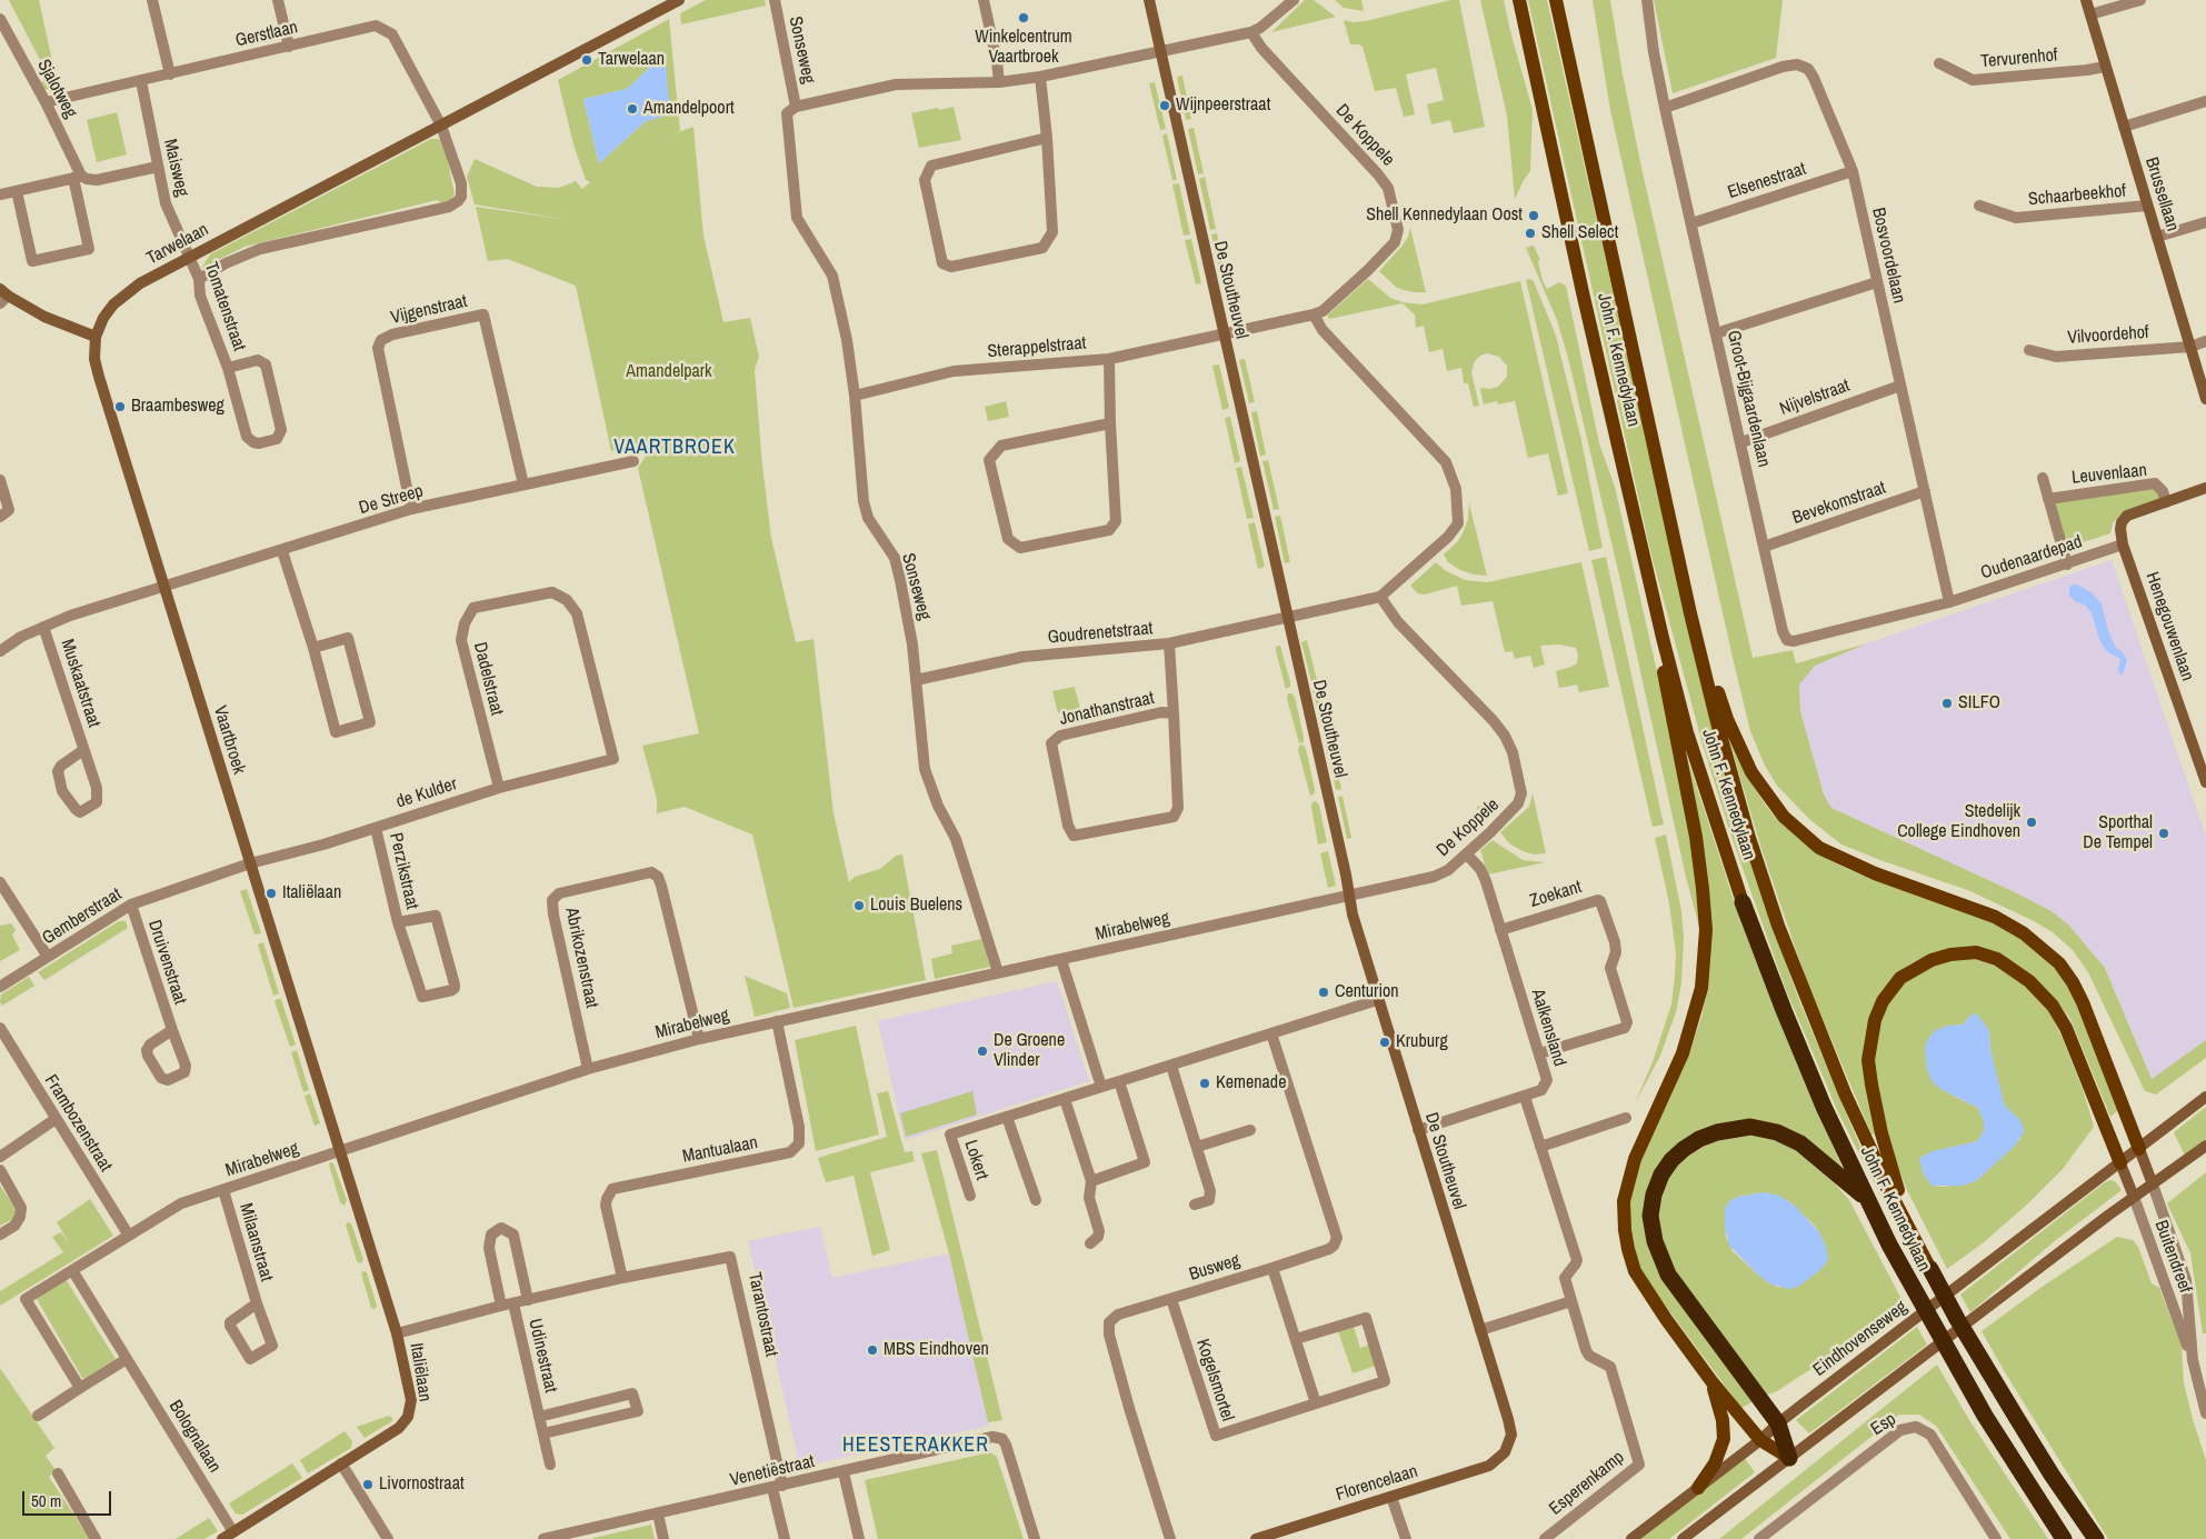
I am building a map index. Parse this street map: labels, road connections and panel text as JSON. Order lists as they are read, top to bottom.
{
  "streets": {
    "highway": ["John F. Kennedylaan"],
    "street": [
      "Gerstlaan",
      "Sonseweg",
      "Tervurenhof",
      "Sjalotweg",
      "De Koppele",
      "Maisweg",
      "Elsenestraat",
      "Brussellaan",
      "Schaarbeekhof",
      "Tarwelaan",
      "Bosvoordelaan",
      "De Stoutheuvel",
      "Tomatenstraat",
      "Vijgenstraat",
      "Vilvoordehof",
      "Sterappelstraat",
      "Nijvelstraat",
      "Groot-Bijgaardenlaan",
      "Leuvenlaan",
      "De Streep",
      "Bevekomstraat",
      "Oudenaardepad",
      "Henegouwenlaan",
      "Goudrenetstraat",
      "Dadelstraat",
      "Muskaatstraat",
      "Jonathanstraat",
      "Vaartbroek",
      "de Kulder",
      "Perzikstraat",
      "Zoekant",
      "Gemberstraat",
      "Mirabelweg",
      "Abrikozenstraat",
      "Druivenstraat",
      "Aalkensland",
      "Frambozenstraat",
      "Mantualaan",
      "Lokert",
      "Milaanstraat",
      "Buitendreef",
      "Busweg",
      "Tarantostraat",
      "Eindhovenseweg",
      "Udinestraat",
      "Italiëlaan",
      "Kogelsmortel",
      "Esp",
      "Bolognalaan",
      "Venetiëstraat",
      "Florencelaan",
      "Esperenkamp"
    ]
  },
  "crossings": [
    ["Gerstlaan", "Sjalotweg"],
    ["Gerstlaan", "Maisweg"],
    ["Gerstlaan", "Tarwelaan"],
    ["Sonseweg", "Sterappelstraat"],
    ["Sonseweg", "Goudrenetstraat"],
    ["Sonseweg", "Mirabelweg"],
    ["Tervurenhof", "Brussellaan"],
    ["De Koppele", "De Stoutheuvel"],
    ["De Koppele", "Sterappelstraat"],
    ["De Koppele", "Mirabelweg"],
    ["De Koppele", "Aalkensland"],
    ["Maisweg", "Tarwelaan"],
    ["Maisweg", "Tomatenstraat"],
    ["Elsenestraat", "Bosvoordelaan"],
    ["Elsenestraat", "Groot-Bijgaardenlaan"],
    ["Brussellaan", "Schaarbeekhof"],
    ["Brussellaan", "Vilvoordehof"],
    ["Tarwelaan", "Tomatenstraat"],
    ["Tarwelaan", "Vaartbroek"],
    ["Bosvoordelaan", "Nijvelstraat"],
    ["Bosvoordelaan", "Groot-Bijgaardenlaan"],
    ["Bosvoordelaan", "Bevekomstraat"],
    ["Bosvoordelaan", "Oudenaardepad"],
    ["De Stoutheuvel", "Sterappelstraat"],
    ["De Stoutheuvel", "Goudrenetstraat"],
    ["De Stoutheuvel", "Mirabelweg"],
    ["De Stoutheuvel", "Aalkensland"],
    ["De Stoutheuvel", "Florencelaan"],
    ["Vijgenstraat", "De Streep"],
    ["Nijvelstraat", "Groot-Bijgaardenlaan"],
    ["Groot-Bijgaardenlaan", "Bevekomstraat"],
    ["Groot-Bijgaardenlaan", "Oudenaardepad"],
    ["Leuvenlaan", "Oudenaardepad"],
    ["Leuvenlaan", "Henegouwenlaan"],
    ["De Streep", "Vaartbroek"],
    ["Oudenaardepad", "Henegouwenlaan"],
    ["Goudrenetstraat", "Jonathanstraat"],
    ["Dadelstraat", "de Kulder"],
    ["Vaartbroek", "de Kulder"],
    ["Vaartbroek", "Gemberstraat"],
    ["Vaartbroek", "Mirabelweg"],
    ["Vaartbroek", "Italiëlaan"],
    ["de Kulder", "Perzikstraat"],
    ["de Kulder", "Gemberstraat"],
    ["Zoekant", "Aalkensland"],
    ["Gemberstraat", "Druivenstraat"],
    ["Mirabelweg", "Abrikozenstraat"],
    ["Mirabelweg", "Frambozenstraat"],
    ["Mirabelweg", "Mantualaan"],
    ["Mirabelweg", "Milaanstraat"],
    ["Mirabelweg", "Italiëlaan"],
    ["Mirabelweg", "Bolognalaan"],
    ["Aalkensland", "Esperenkamp"],
    ["Mantualaan", "Tarantostraat"],
    ["Busweg", "Kogelsmortel"],
    ["Tarantostraat", "Udinestraat"],
    ["Tarantostraat", "Italiëlaan"],
    ["Tarantostraat", "Venetiëstraat"],
    ["Italiëlaan", "Bolognalaan"]
  ],
  "districts": ["VAARTBROEK", "HEESTERAKKER"],
  "parks": ["Amandelpark"],
  "places": [
    "Winkelcentrum Vaartbroek",
    "Tarwelaan",
    "Wijnpeerstraat",
    "Amandelpoort",
    "Shell Kennedylaan Oost",
    "Shell Select",
    "Braambesweg",
    "SILFO",
    "Stedelijk College Eindhoven",
    "Sporthal De Tempel",
    "Italiëlaan",
    "Louis Buelens",
    "Centurion",
    "Kruburg",
    "De Groene Vlinder",
    "Kemenade",
    "MBS Eindhoven",
    "Livornostraat"
  ],
  "scale_bar": "50 m"
}
